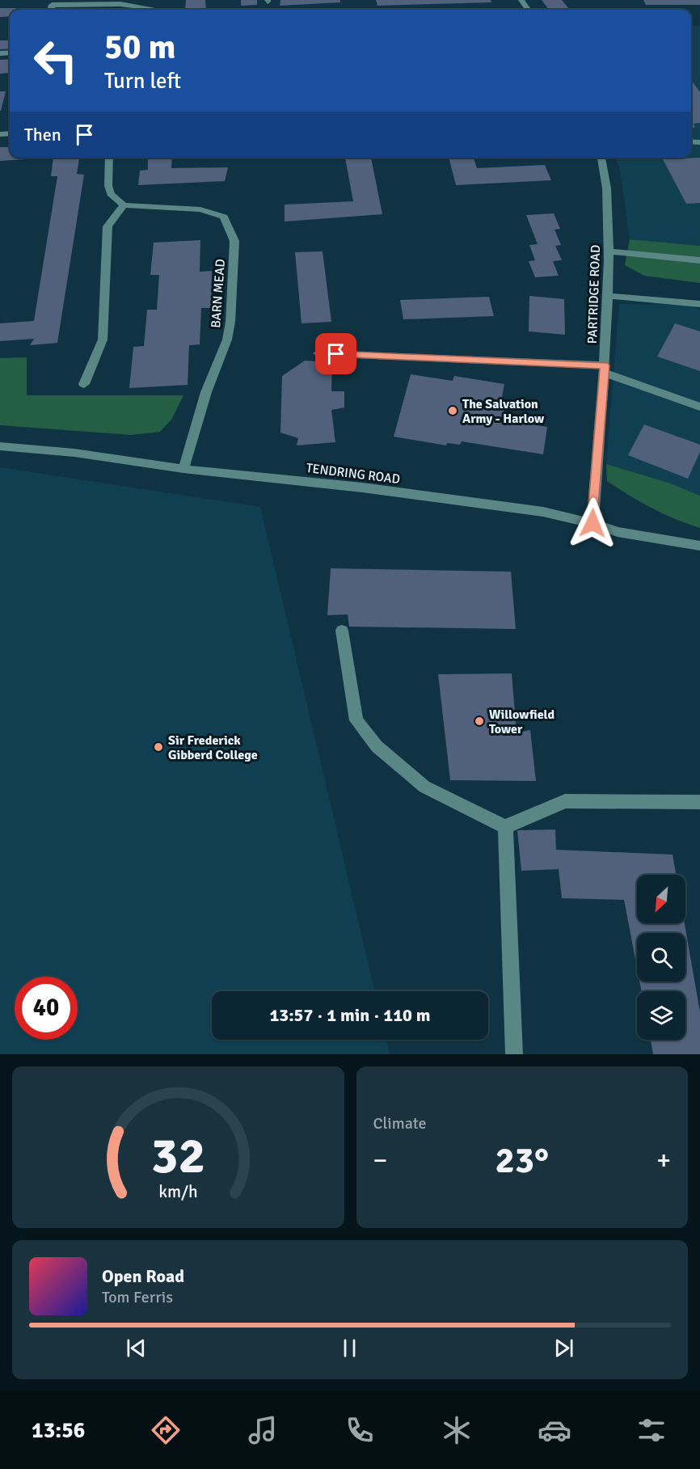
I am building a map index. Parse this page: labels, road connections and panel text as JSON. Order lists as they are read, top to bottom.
{
  "streets": {
    "street": ["BARN MEAD", "PARTRIDGE ROAD", "TENDRING ROAD"]
  },
  "crossings": [
    ["BARN MEAD", "TENDRING ROAD"],
    ["PARTRIDGE ROAD", "TENDRING ROAD"]
  ],
  "places": ["The Salvation Army - Harlow", "Willowfield Tower", "Sir Frederick Gibberd College"],
  "north": "bottom left",
  "page": {
    "turn": ["50 m", "Turn left"],
    "then": "Then",
    "limit": "40",
    "trip": "13:57 · 1 min · 110 m",
    "tile": "Climate",
    "heat": ["−", "23°", "+"],
    "song": ["Open Road", "Tom Ferris"],
    "tabs": "13:56",
    "gauge": ["32", "km/h"]
  }
}
